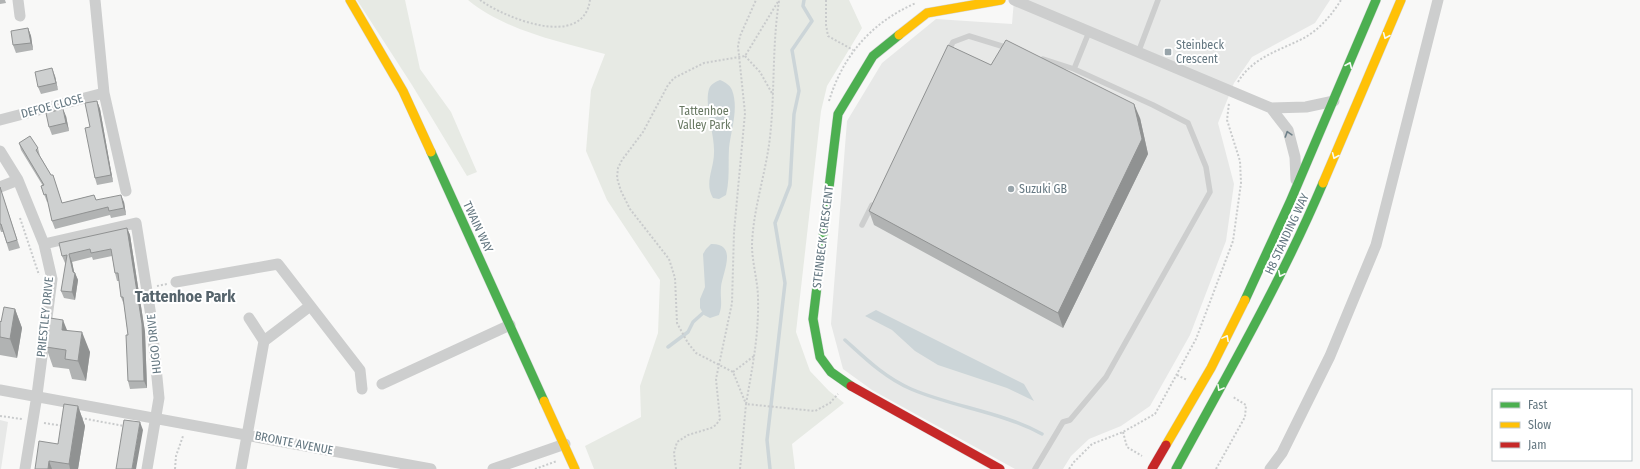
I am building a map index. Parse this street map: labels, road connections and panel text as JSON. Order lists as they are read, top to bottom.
{
  "streets": {
    "main road": ["TWAIN WAY", "H8 STANDING WAY", "STEINBECK CRESCENT"],
    "street": [
      "DEFOE CLOSE",
      "PRIESTLEY DRIVE",
      "HUGO DRIVE",
      "BRONTE AVENUE"
    ]
  },
  "crossings": [
    ["PRIESTLEY DRIVE", "HUGO DRIVE"],
    ["PRIESTLEY DRIVE", "BRONTE AVENUE"],
    ["HUGO DRIVE", "BRONTE AVENUE"]
  ],
  "districts": ["Tattenhoe Park"],
  "parks": ["Tattenhoe Valley Park"],
  "places": {
    "transit": ["Steinbeck Crescent"],
    "other": ["Suzuki GB"]
  },
  "legend": ["Fast", "Slow", "Jam"]
}
